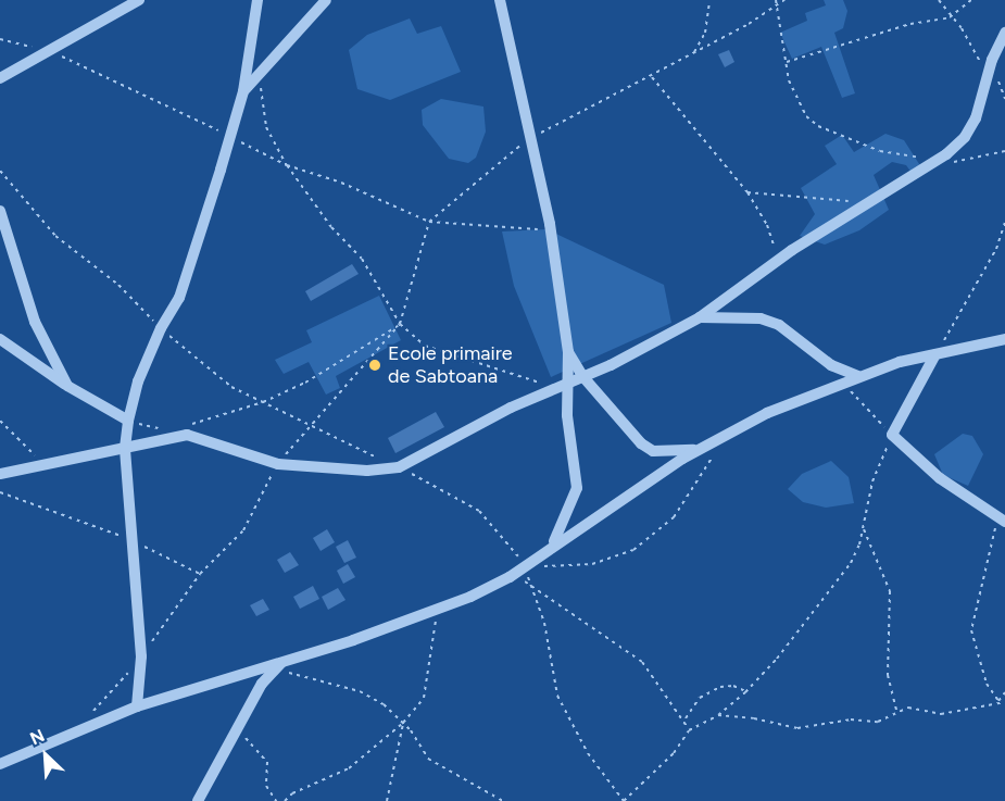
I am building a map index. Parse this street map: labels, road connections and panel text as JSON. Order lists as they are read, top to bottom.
{
  "places": ["Ecole primaire de Sabtoana"],
  "north": "top left"
}
